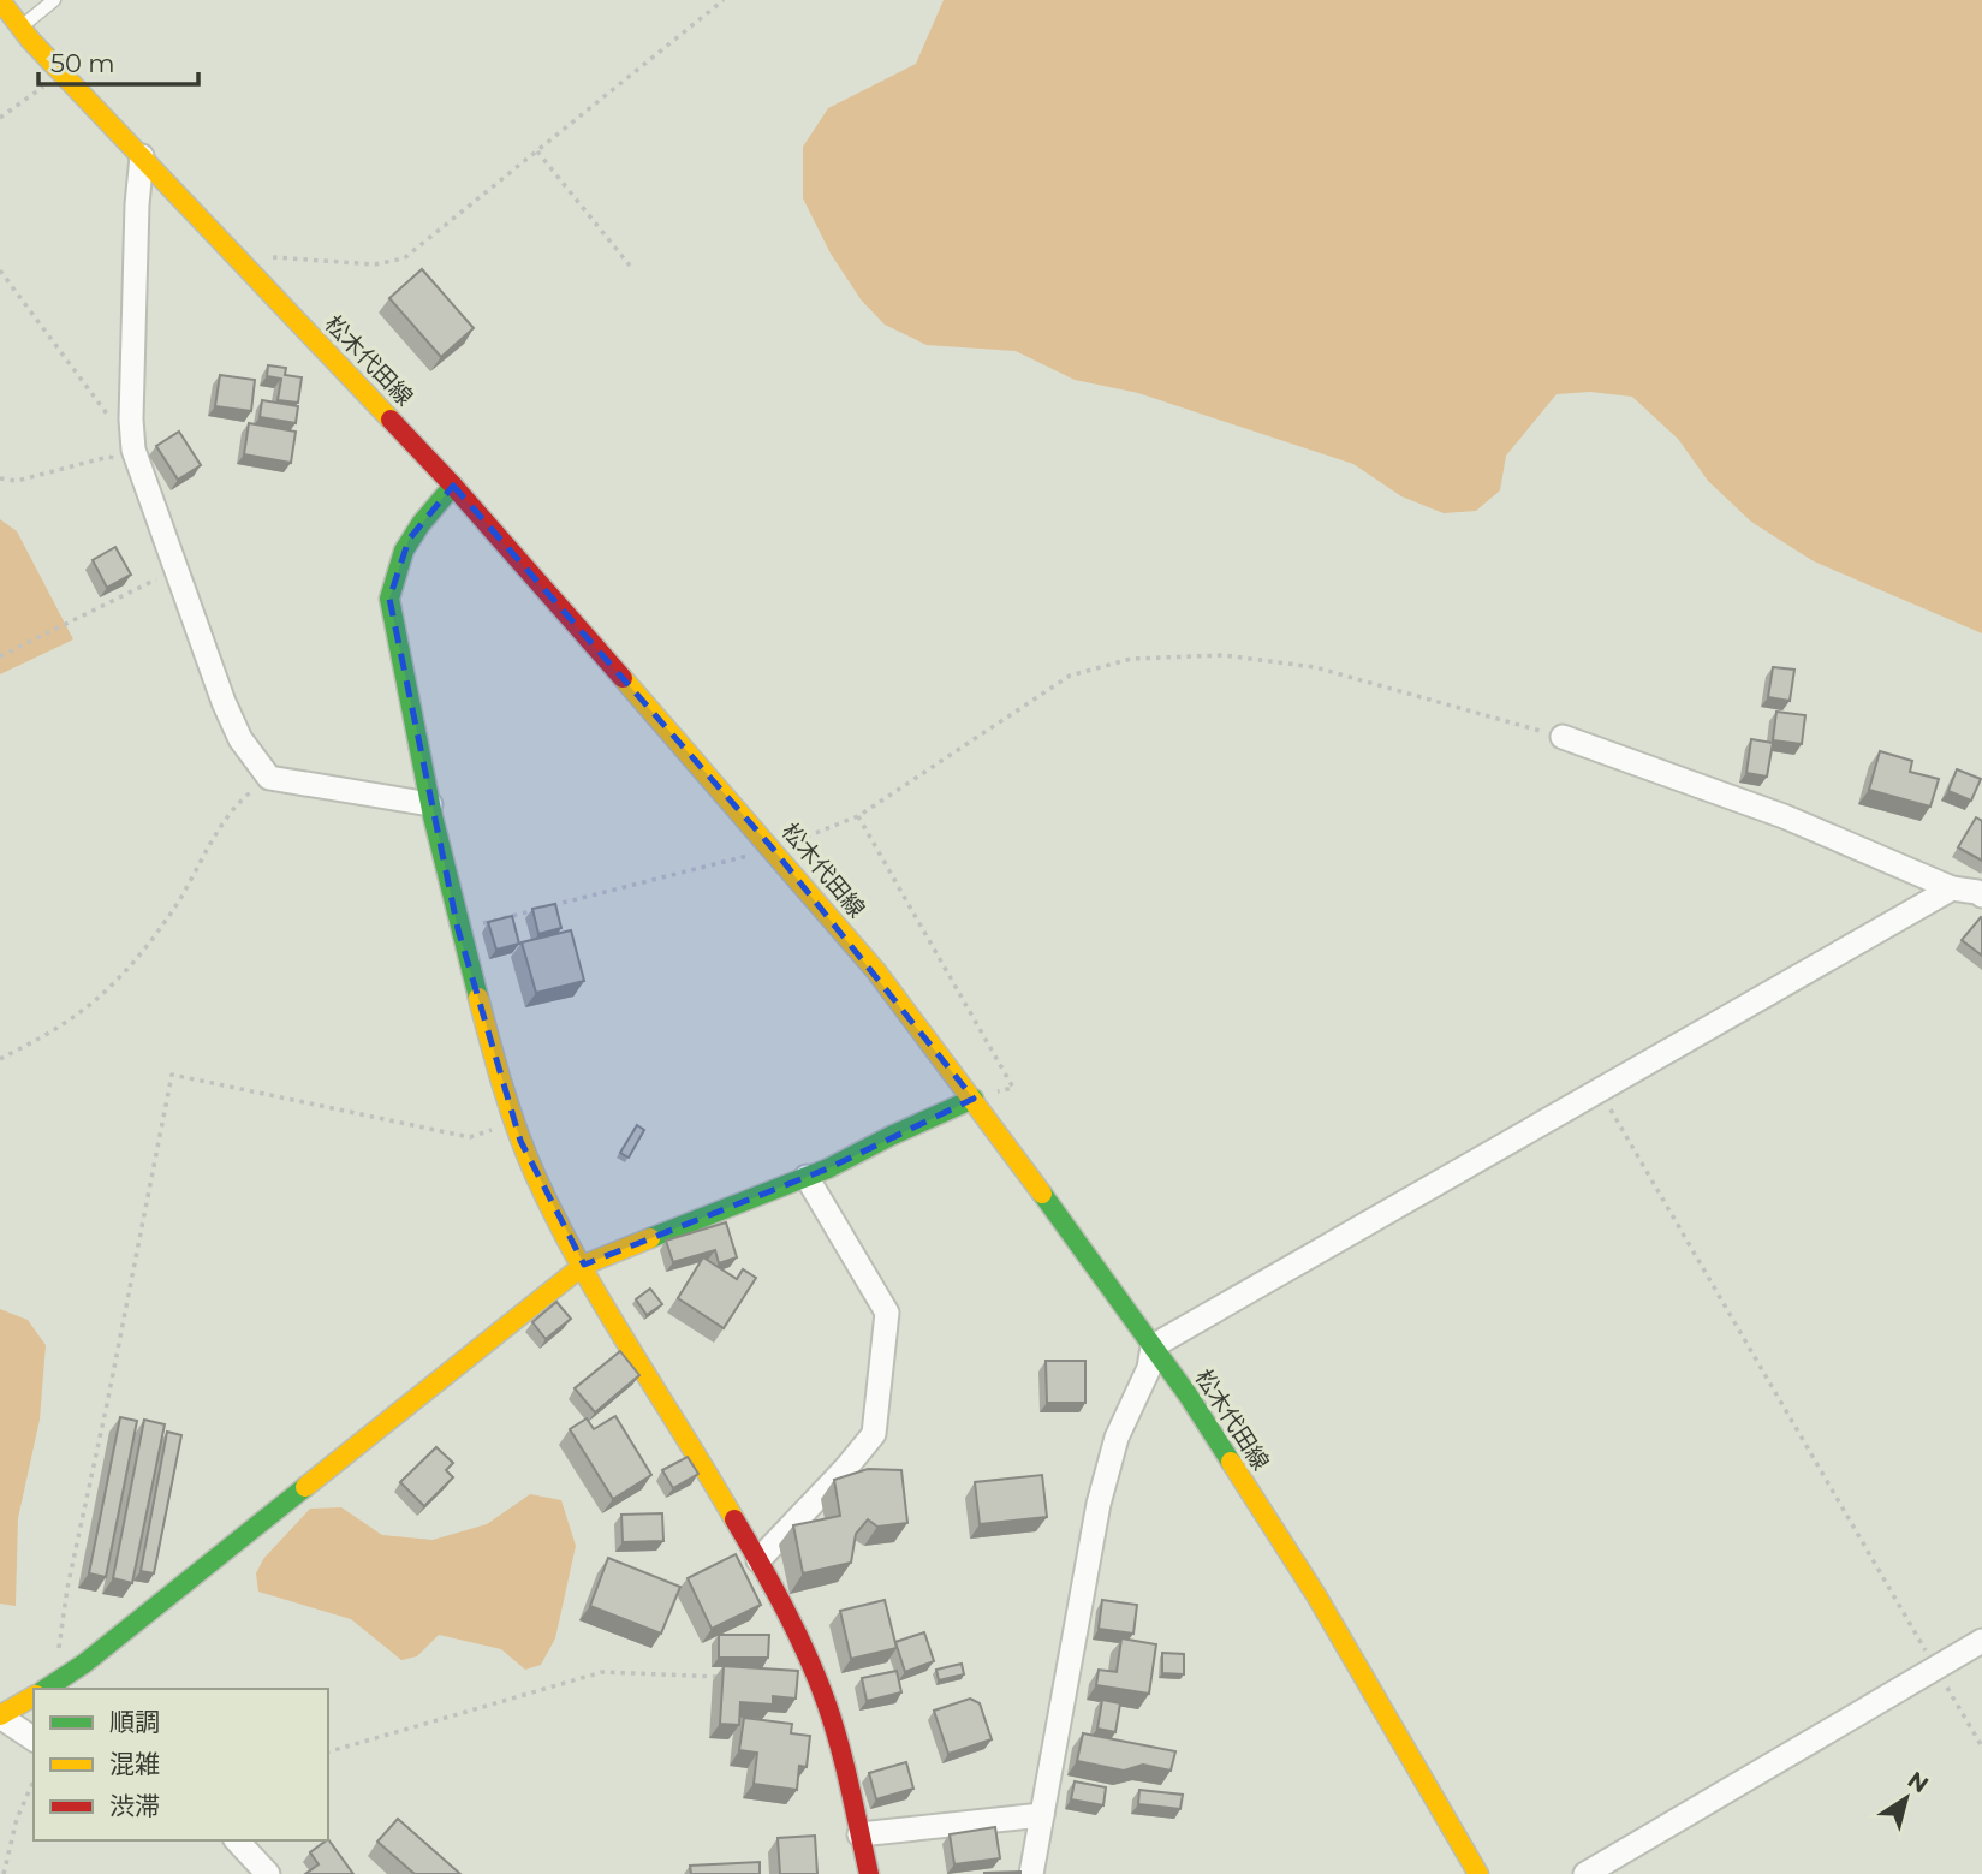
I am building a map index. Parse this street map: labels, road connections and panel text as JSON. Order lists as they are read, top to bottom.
{
  "streets": {
    "street": ["松木代田線"]
  },
  "legend": ["順調", "混雑", "渋滞"],
  "scale_bar": "50 m",
  "north": "top right"
}
